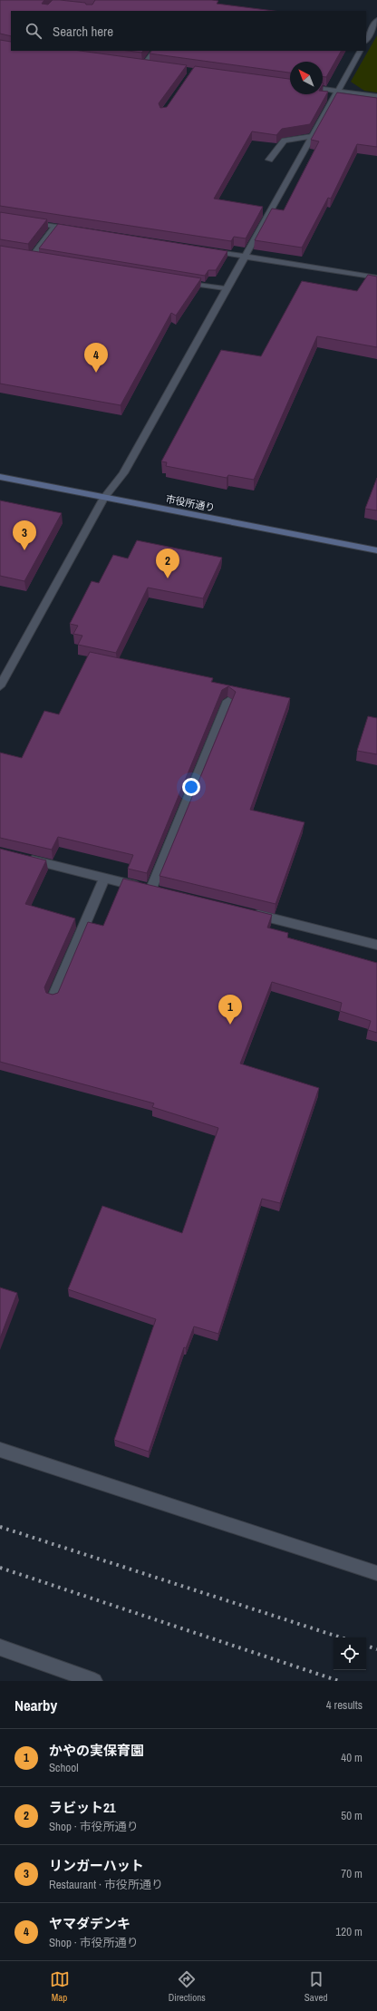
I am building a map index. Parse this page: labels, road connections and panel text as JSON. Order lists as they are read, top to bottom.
{
  "streets": {
    "street": ["市役所通り"]
  },
  "north": "top left",
  "page": {
    "search": "Search here",
    "pins": [
      "4",
      "3",
      "2",
      "1"
    ],
    "heading": ["Nearby", "4 results"],
    "list": [
      {
        "mark": "1",
        "name": "かやの実保育園",
        "note": "School",
        "value": "40 m"
      },
      {
        "mark": "2",
        "name": "ラビット21",
        "note": "Shop · 市役所通り",
        "value": "50 m"
      },
      {
        "mark": "3",
        "name": "リンガーハット",
        "note": "Restaurant · 市役所通り",
        "value": "70 m"
      },
      {
        "mark": "4",
        "name": "ヤマダデンキ",
        "note": "Shop · 市役所通り",
        "value": "120 m"
      }
    ],
    "nav": ["Map", "Directions", "Saved"]
  }
}
